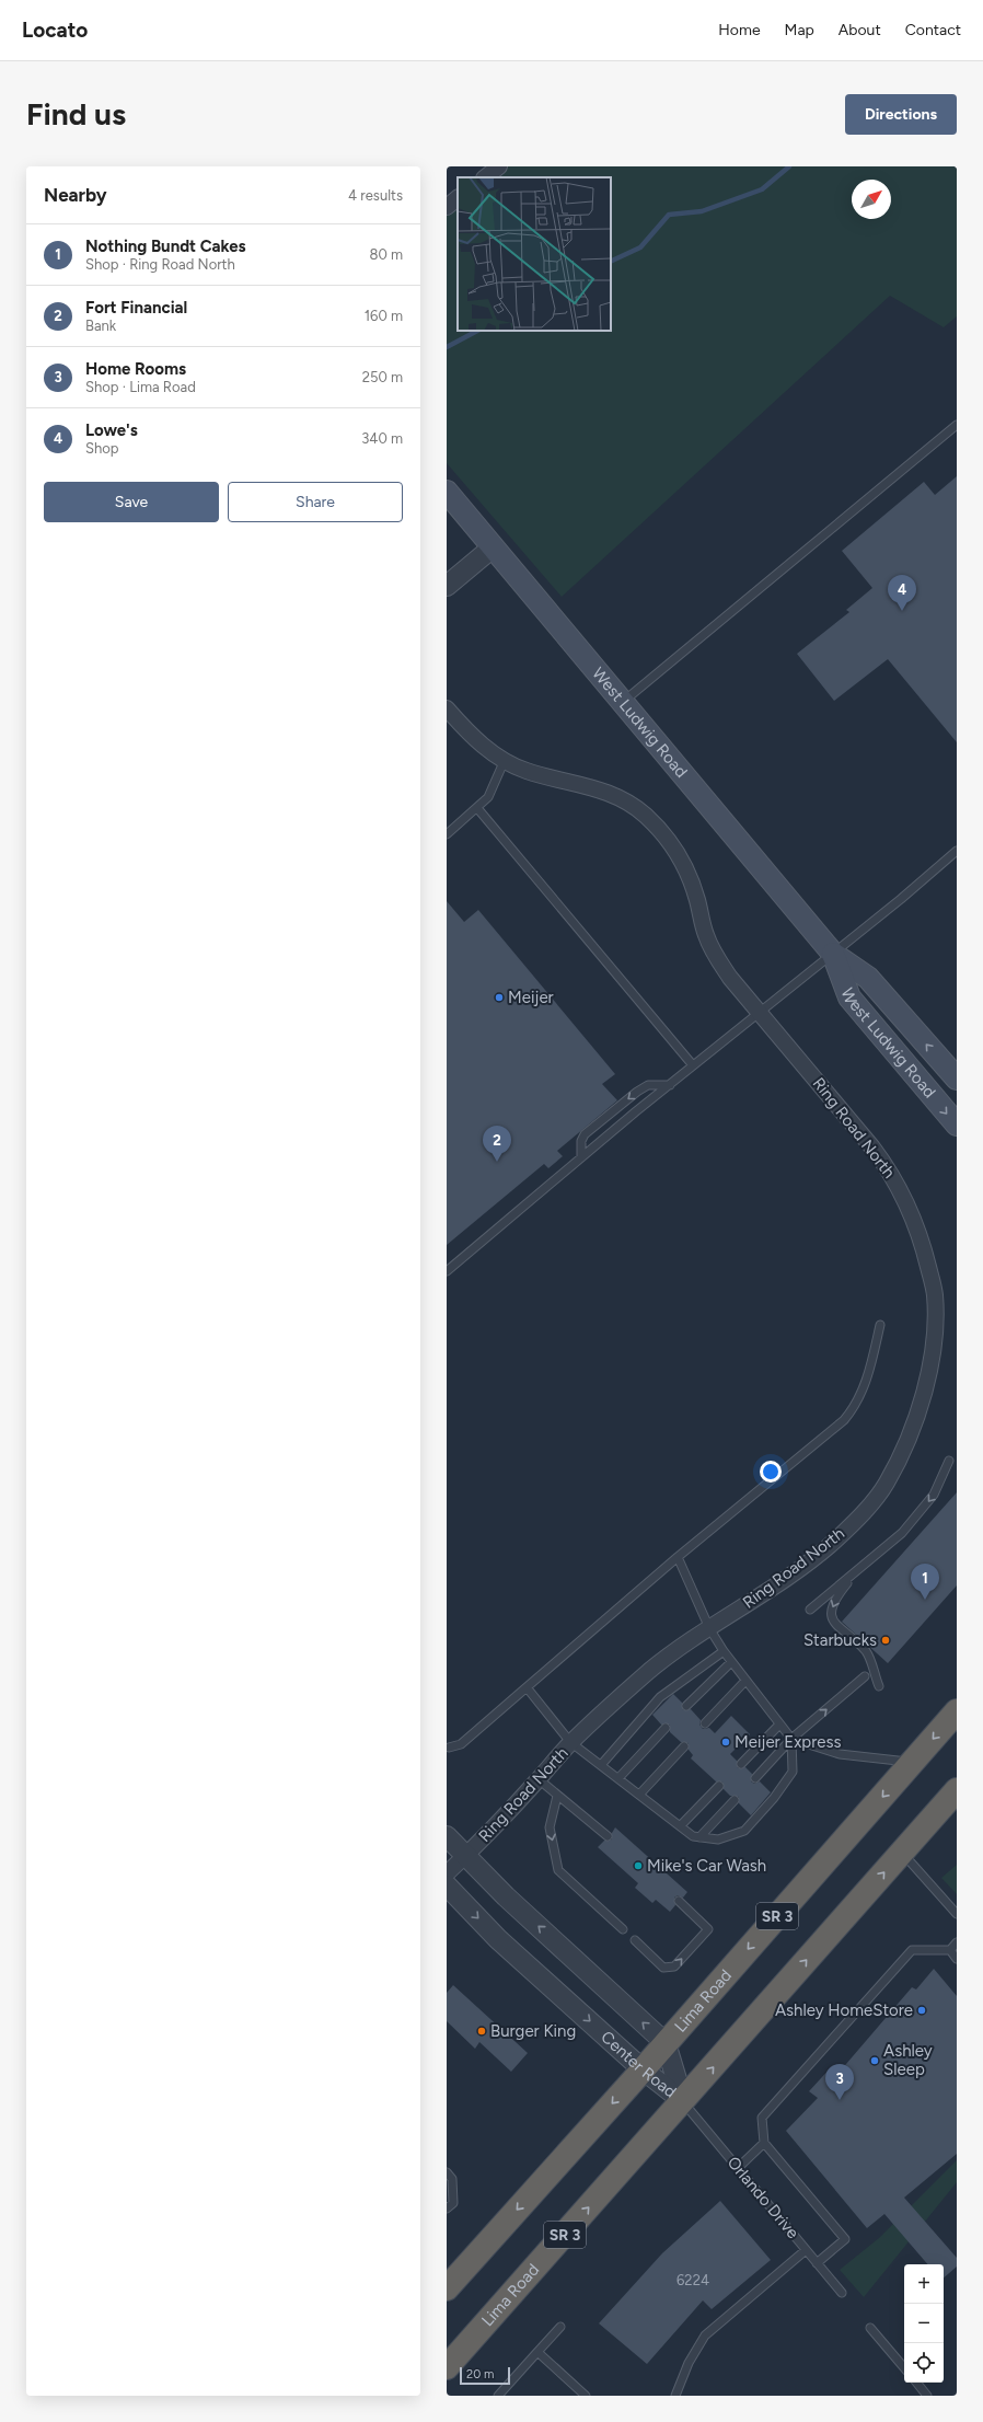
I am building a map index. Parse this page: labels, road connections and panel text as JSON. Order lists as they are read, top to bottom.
{
  "streets": {
    "highway": ["SR 3", "Lima Road"],
    "main road": ["West Ludwig Road"],
    "street": ["Ring Road North", "Center Road"],
    "lane": ["Orlando Drive"]
  },
  "crossings": [
    ["Ring Road North", "Center Road"],
    ["Lima Road", "Center Road"],
    ["Lima Road", "Orlando Drive"],
    ["Center Road", "Orlando Drive"]
  ],
  "places": [
    "Meijer",
    "Starbucks",
    "Meijer Express",
    "Mike's Car Wash",
    "Ashley HomeStore",
    "Burger King",
    "Ashley Sleep"
  ],
  "house_numbers": ["6224"],
  "scale_bar": "20 m",
  "north": "top right",
  "page": {
    "header": "Locato",
    "nav": [
      "Home",
      "Map",
      "About",
      "Contact"
    ],
    "buttons": [
      "Directions",
      ["Save", "Share"]
    ],
    "title": "Find us",
    "heading": ["Nearby", "4 results"],
    "list": [
      {
        "mark": "1",
        "name": "Nothing Bundt Cakes",
        "note": "Shop · Ring Road North",
        "value": "80 m"
      },
      {
        "mark": "2",
        "name": "Fort Financial",
        "note": "Bank",
        "value": "160 m"
      },
      {
        "mark": "3",
        "name": "Home Rooms",
        "note": "Shop · Lima Road",
        "value": "250 m"
      },
      {
        "mark": "4",
        "name": "Lowe's",
        "note": "Shop",
        "value": "340 m"
      }
    ],
    "pins": [
      "4",
      "2",
      "1",
      "3"
    ],
    "map_buttons": ["+", "−"],
    "scale": "20 m"
  }
}
